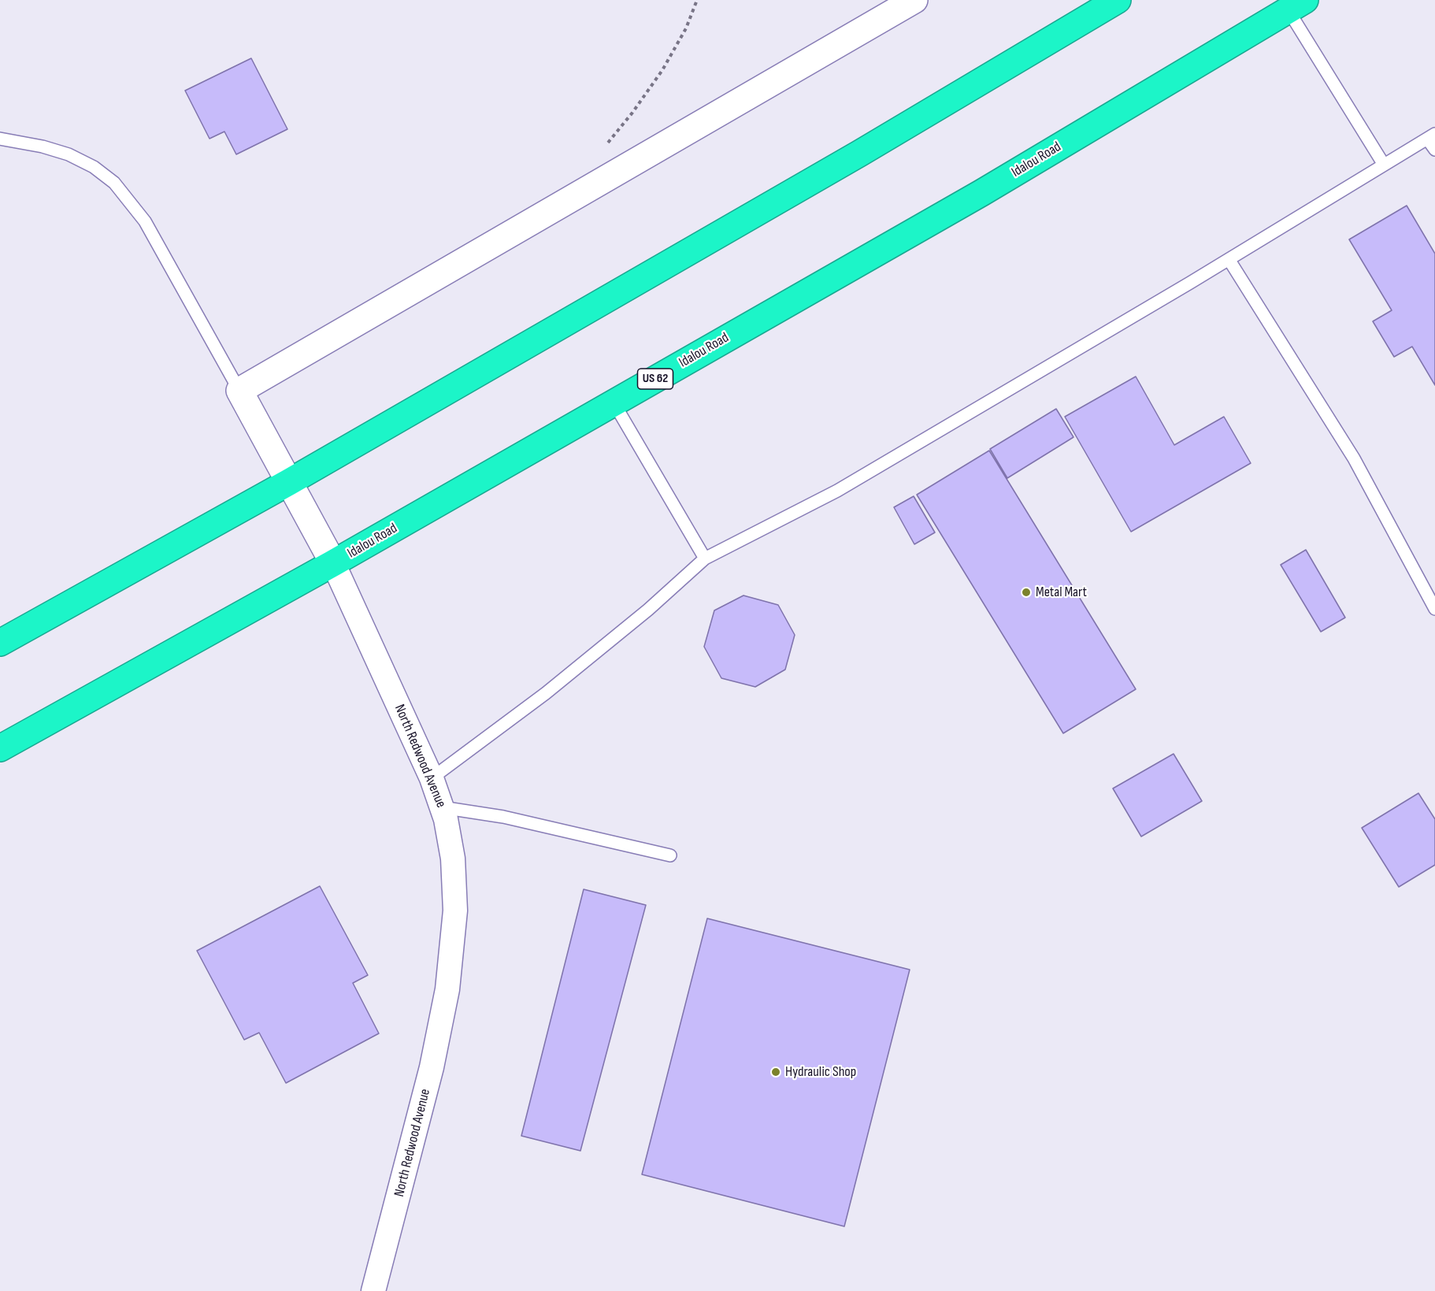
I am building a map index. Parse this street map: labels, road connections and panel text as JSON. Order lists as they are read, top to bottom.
{
  "streets": {
    "highway": ["Idalou Road", "US 62"],
    "street": ["North Redwood Avenue"]
  },
  "crossings": [
    ["Idalou Road", "North Redwood Avenue"]
  ],
  "places": ["Metal Mart", "Hydraulic Shop"]
}
